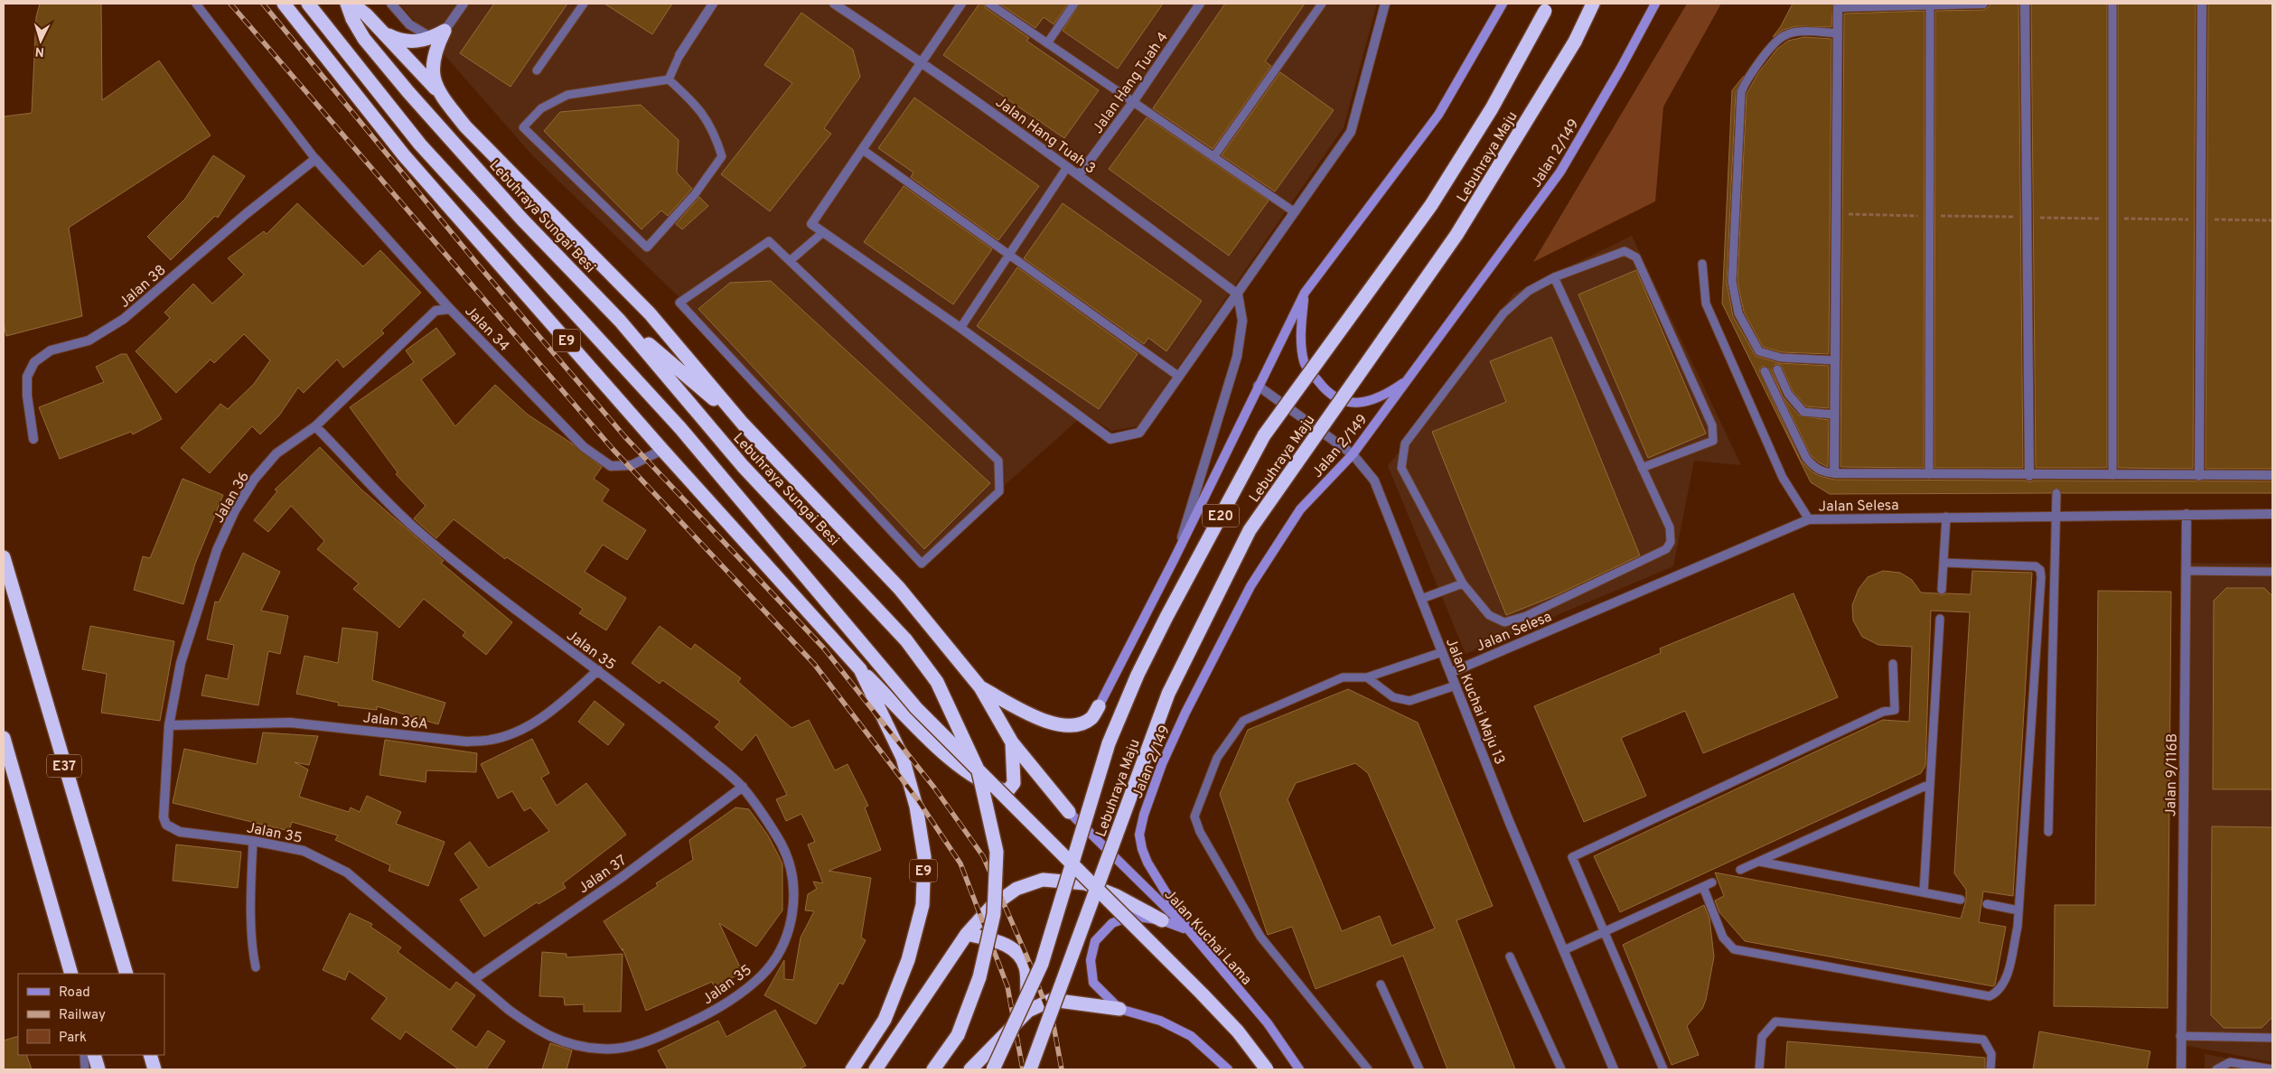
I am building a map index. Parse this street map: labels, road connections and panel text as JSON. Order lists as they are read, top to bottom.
{
  "streets": {
    "highway": [
      "Lebuhraya Maju",
      "Lebuhraya Sungai Besi",
      "E9",
      "E20",
      "E37"
    ],
    "main road": ["Jalan 2/149", "Jalan Kuchai Lama"],
    "street": [
      "Jalan Hang Tuah 4",
      "Jalan Hang Tuah 3",
      "Jalan 38",
      "Jalan 34",
      "Jalan 36",
      "Jalan Selesa",
      "Jalan 35",
      "Jalan Kuchai Maju 13",
      "Jalan 36A",
      "Jalan 9/116B",
      "Jalan 37"
    ]
  },
  "crossings": [
    ["Jalan Hang Tuah 4", "Jalan Hang Tuah 3"],
    ["Jalan 2/149", "Jalan Kuchai Maju 13"],
    ["Jalan 2/149", "Jalan Kuchai Lama"],
    ["Jalan 38", "Jalan 34"],
    ["Jalan 34", "E9"],
    ["Jalan 34", "Jalan 36"],
    ["Jalan 36", "Jalan 35"],
    ["Jalan 36", "Jalan 36A"],
    ["Jalan Selesa", "Jalan Kuchai Maju 13"],
    ["Jalan Selesa", "Jalan 9/116B"],
    ["Jalan 35", "Jalan 36A"],
    ["Jalan 35", "Jalan 37"]
  ],
  "legend": ["Road", "Railway", "Park"],
  "north": "bottom"
}
